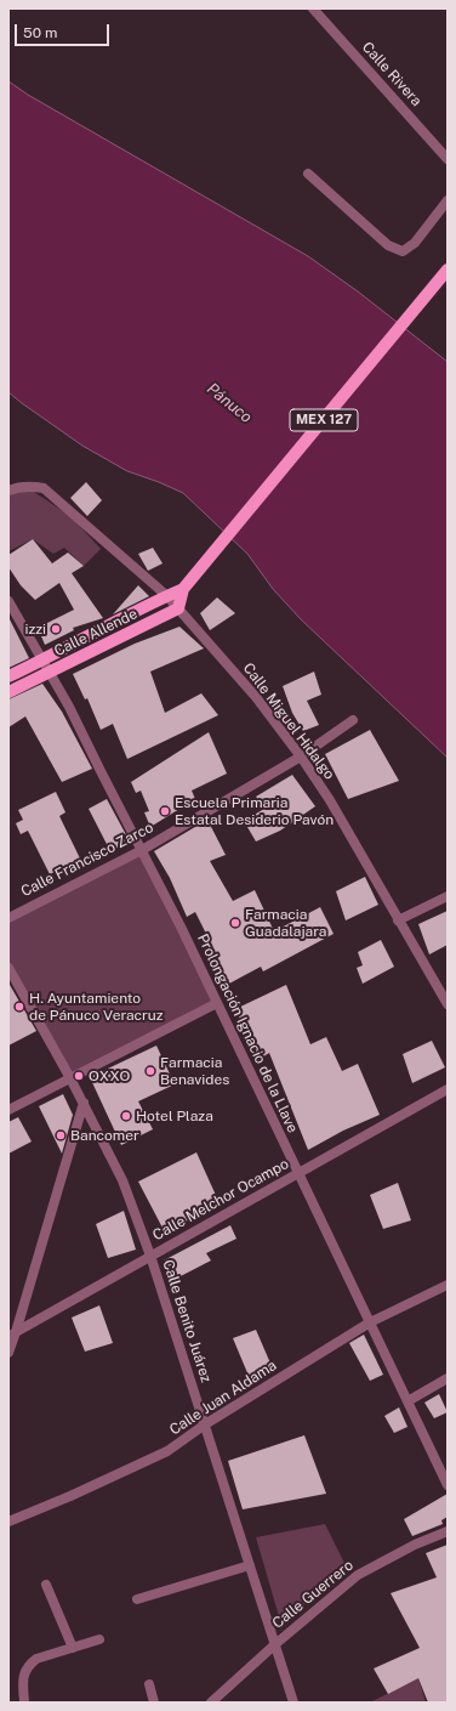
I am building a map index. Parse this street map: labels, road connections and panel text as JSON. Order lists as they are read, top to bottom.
{
  "streets": {
    "main road": ["MEX 127", "Calle Allende"],
    "street": [
      "Calle Rivera",
      "Calle Miguel Hidalgo",
      "Calle Francisco Zarco",
      "Prolongación Ignacio de la Llave",
      "Calle Melchor Ocampo",
      "Calle Benito Juárez",
      "Calle Juan Aldama",
      "Calle Guerrero"
    ]
  },
  "crossings": [
    ["Calle Allende", "Calle Miguel Hidalgo"],
    ["Calle Allende", "Prolongación Ignacio de la Llave"],
    ["Calle Miguel Hidalgo", "Calle Francisco Zarco"],
    ["Calle Francisco Zarco", "Prolongación Ignacio de la Llave"],
    ["Prolongación Ignacio de la Llave", "Calle Melchor Ocampo"],
    ["Prolongación Ignacio de la Llave", "Calle Juan Aldama"],
    ["Calle Melchor Ocampo", "Calle Benito Juárez"],
    ["Calle Benito Juárez", "Calle Juan Aldama"],
    ["Calle Benito Juárez", "Calle Guerrero"]
  ],
  "water": ["Pánuco"],
  "places": [
    "izzi",
    "Escuela Primaria Estatal Desiderio Pavón",
    "Farmacia Guadalajara",
    "H. Ayuntamiento de Pánuco Veracruz",
    "Farmacia Benavides",
    "OXXO",
    "Hotel Plaza",
    "Bancomer"
  ],
  "scale_bar": "50 m"
}
